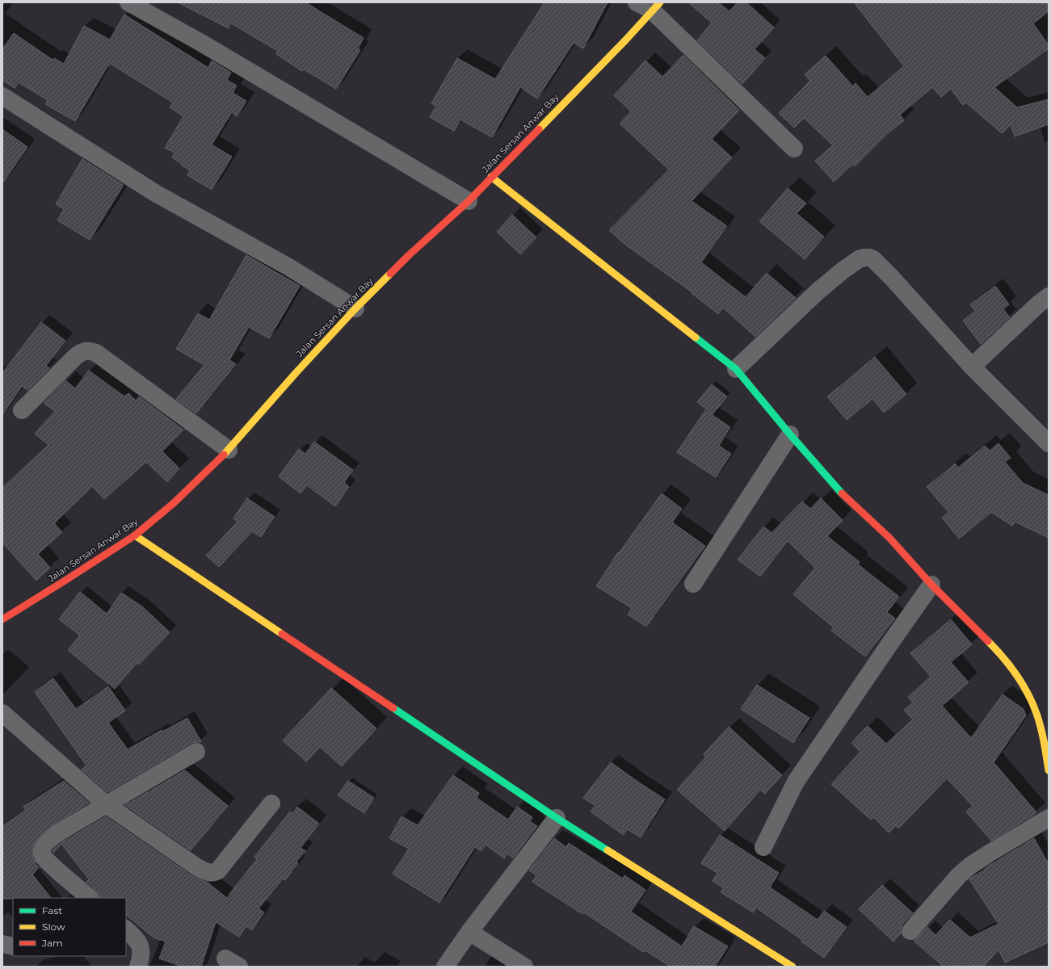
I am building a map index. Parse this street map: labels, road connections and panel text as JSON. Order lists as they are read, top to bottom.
{
  "streets": {
    "street": ["Jalan Sersan Anwar Bay"]
  },
  "legend": ["Fast", "Slow", "Jam"]
}
